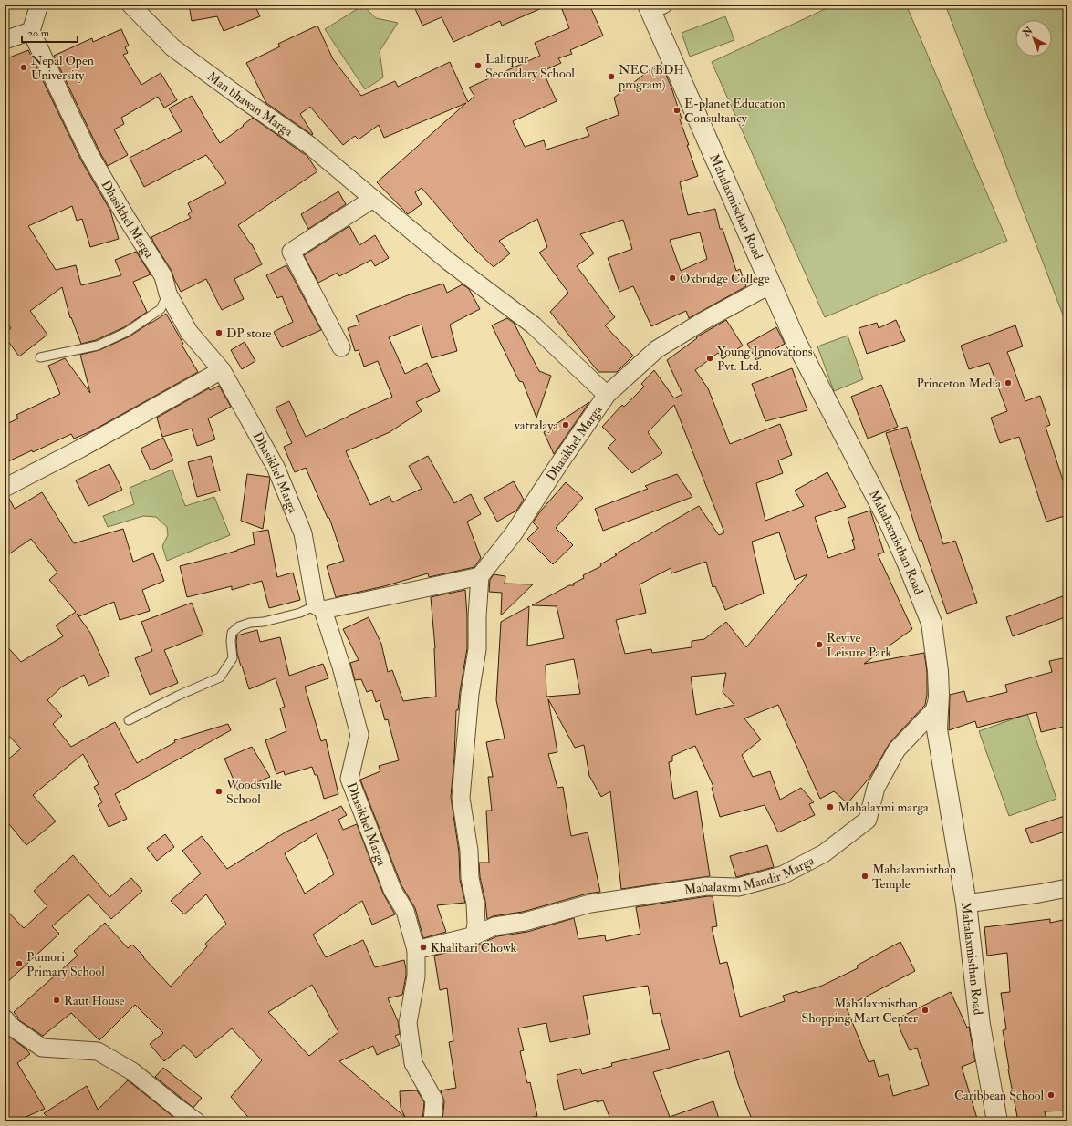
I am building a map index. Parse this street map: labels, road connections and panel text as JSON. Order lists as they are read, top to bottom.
{
  "streets": {
    "street": [
      "Man bhawan Marga",
      "Mahalaxmisthan Road",
      "Dhasikhel Marga",
      "Mahalaxmi Mandir Marga"
    ]
  },
  "crossings": [
    ["Man bhawan Marga", "Dhasikhel Marga"],
    ["Mahalaxmisthan Road", "Dhasikhel Marga"],
    ["Mahalaxmisthan Road", "Mahalaxmi Mandir Marga"]
  ],
  "places": [
    "Lalitpur Secondary School",
    "Nepal Open University",
    "NEC (BDH program)",
    "E-planet Education Consultancy",
    "Oxbridge College",
    "DP store",
    "Young Innovations Pvt. Ltd.",
    "Princeton Media",
    "vatralaya",
    "Revive Leisure Park",
    "Woodsville School",
    "Mahalaxmi marga",
    "Mahalaxmisthan Temple",
    "Khalibari Chowk",
    "Pumori Primary School",
    "Raut House",
    "Mahalaxmisthan Shopping Mart Center",
    "Caribbean School"
  ],
  "scale_bar": "20 m",
  "north": "top left"
}
